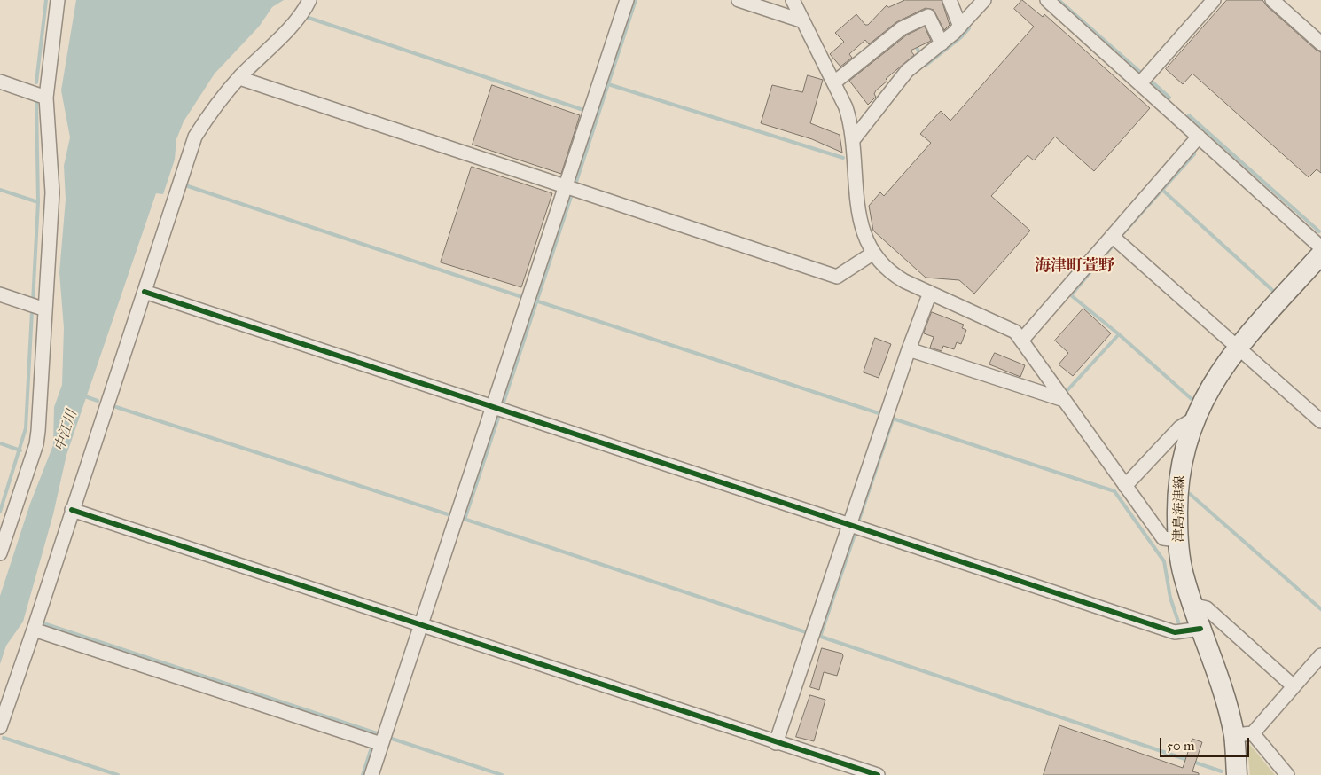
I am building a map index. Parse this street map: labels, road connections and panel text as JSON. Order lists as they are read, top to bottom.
{
  "streets": {
    "main road": ["津島海津線"]
  },
  "districts": ["海津町萱野"],
  "water": ["中江川"],
  "scale_bar": "50 m"
}
